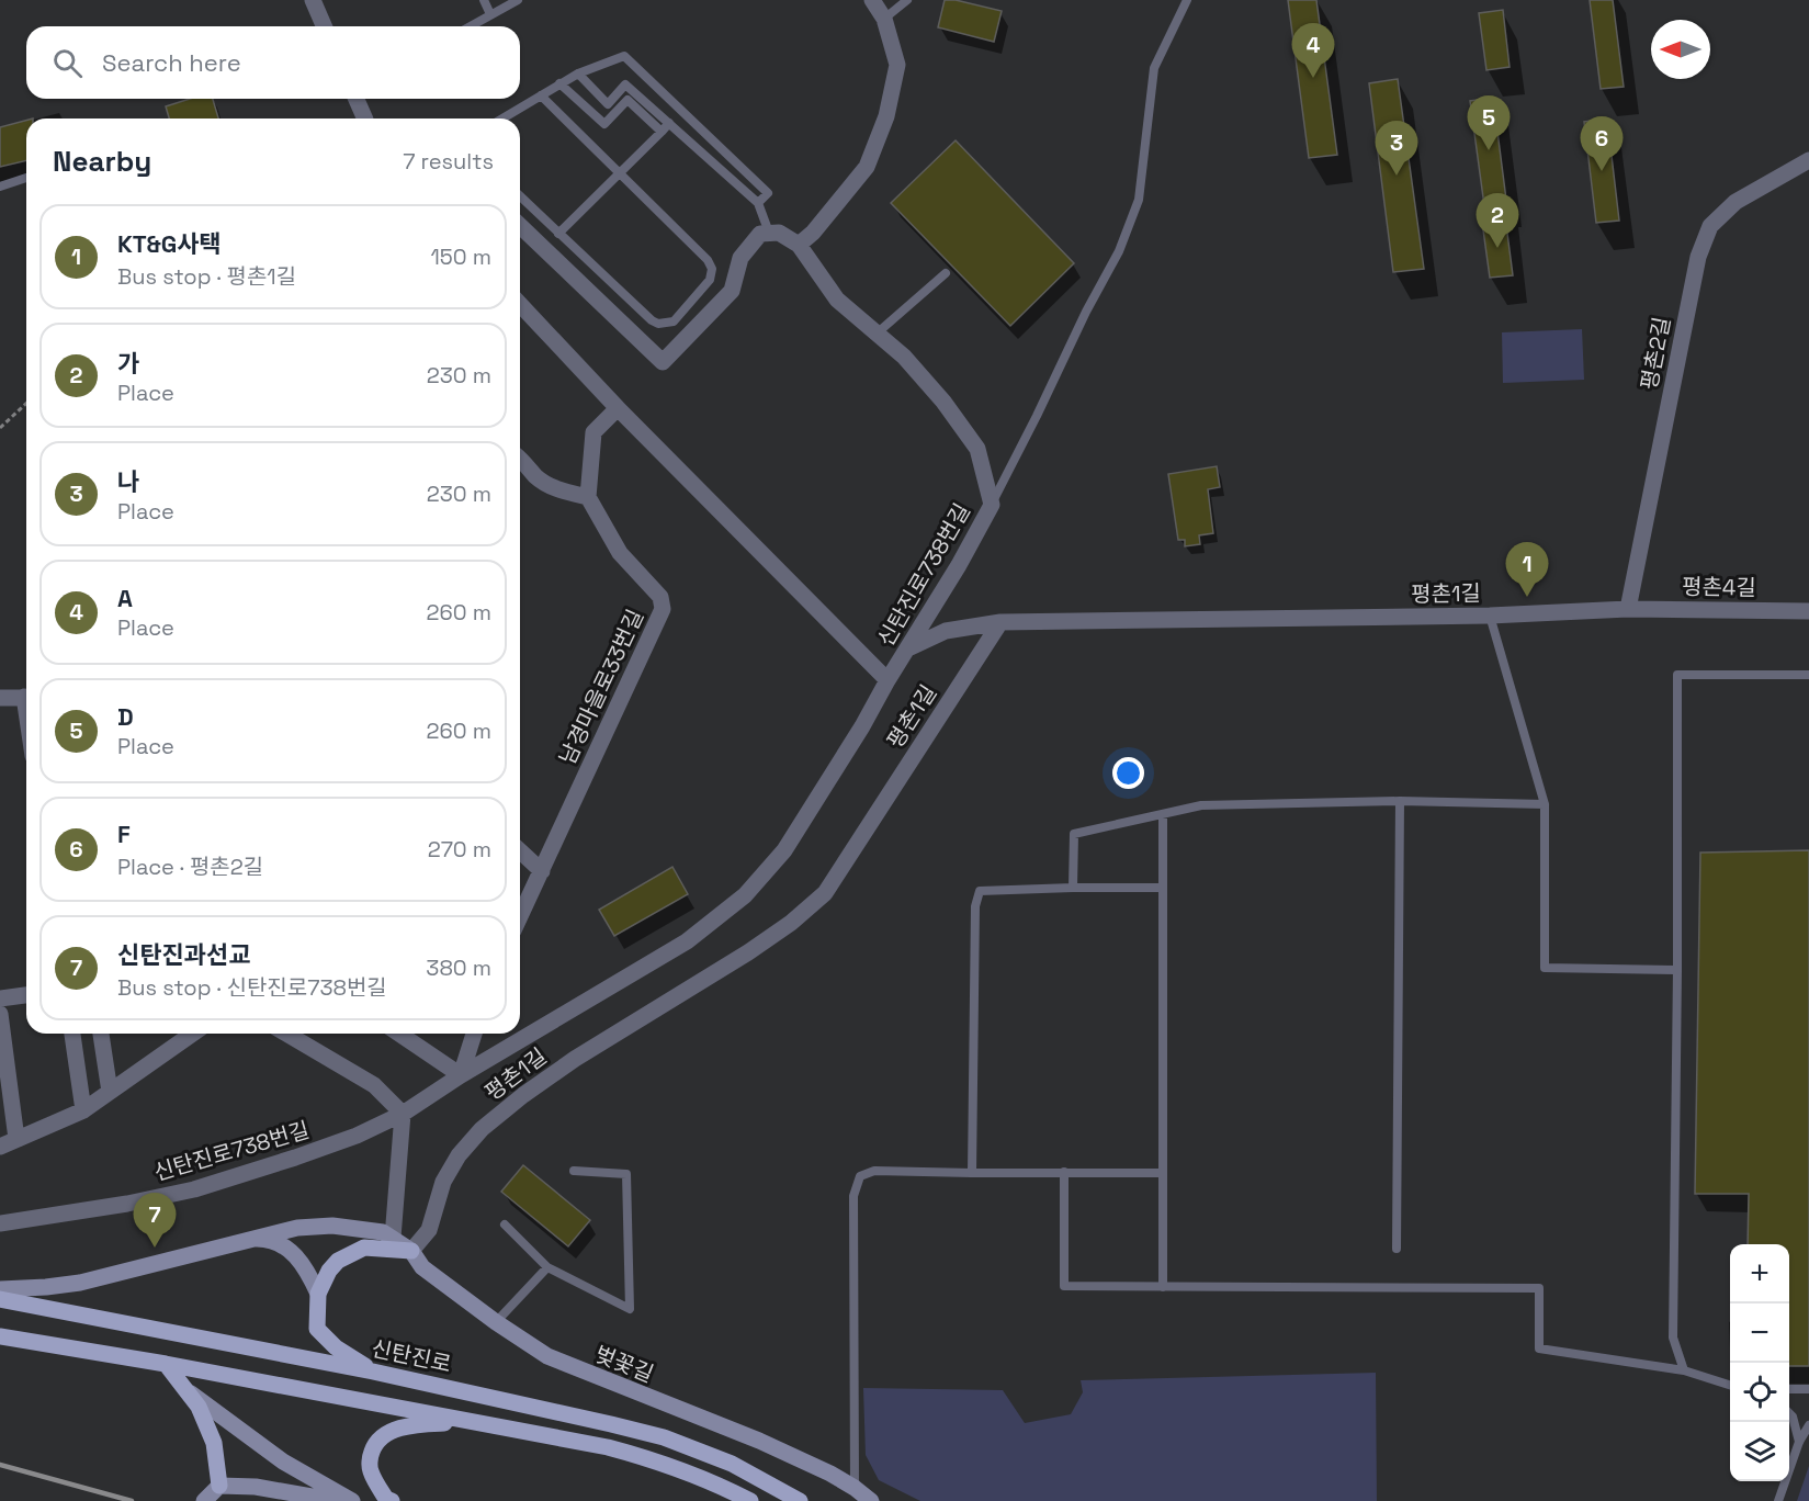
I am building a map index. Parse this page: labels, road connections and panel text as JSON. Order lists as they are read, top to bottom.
{
  "streets": {
    "main road": ["신탄진로"],
    "street": [
      "평촌2길",
      "신탄진로738번길",
      "평촌4길",
      "평촌1길",
      "남경마을로33번길",
      "벚꽃길"
    ]
  },
  "crossings": [
    ["평촌2길", "평촌4길"],
    ["평촌2길", "평촌1길"],
    ["평촌4길", "평촌1길"],
    ["평촌1길", "벚꽃길"]
  ],
  "north": "left",
  "page": {
    "pins": [
      "4",
      "5",
      "6",
      "3",
      "2",
      "1",
      "7"
    ],
    "search": "Search here",
    "heading": ["Nearby", "7 results"],
    "list": [
      {
        "mark": "1",
        "name": "KT&G사택",
        "note": "Bus stop · 평촌1길",
        "value": "150 m"
      },
      {
        "mark": "2",
        "name": "가",
        "note": "Place",
        "value": "230 m"
      },
      {
        "mark": "3",
        "name": "나",
        "note": "Place",
        "value": "230 m"
      },
      {
        "mark": "4",
        "name": "A",
        "note": "Place",
        "value": "260 m"
      },
      {
        "mark": "5",
        "name": "D",
        "note": "Place",
        "value": "260 m"
      },
      {
        "mark": "6",
        "name": "F",
        "note": "Place · 평촌2길",
        "value": "270 m"
      },
      {
        "mark": "7",
        "name": "신탄진과선교",
        "note": "Bus stop · 신탄진로738번길",
        "value": "380 m"
      }
    ],
    "map_buttons": ["+", "−"]
  }
}
